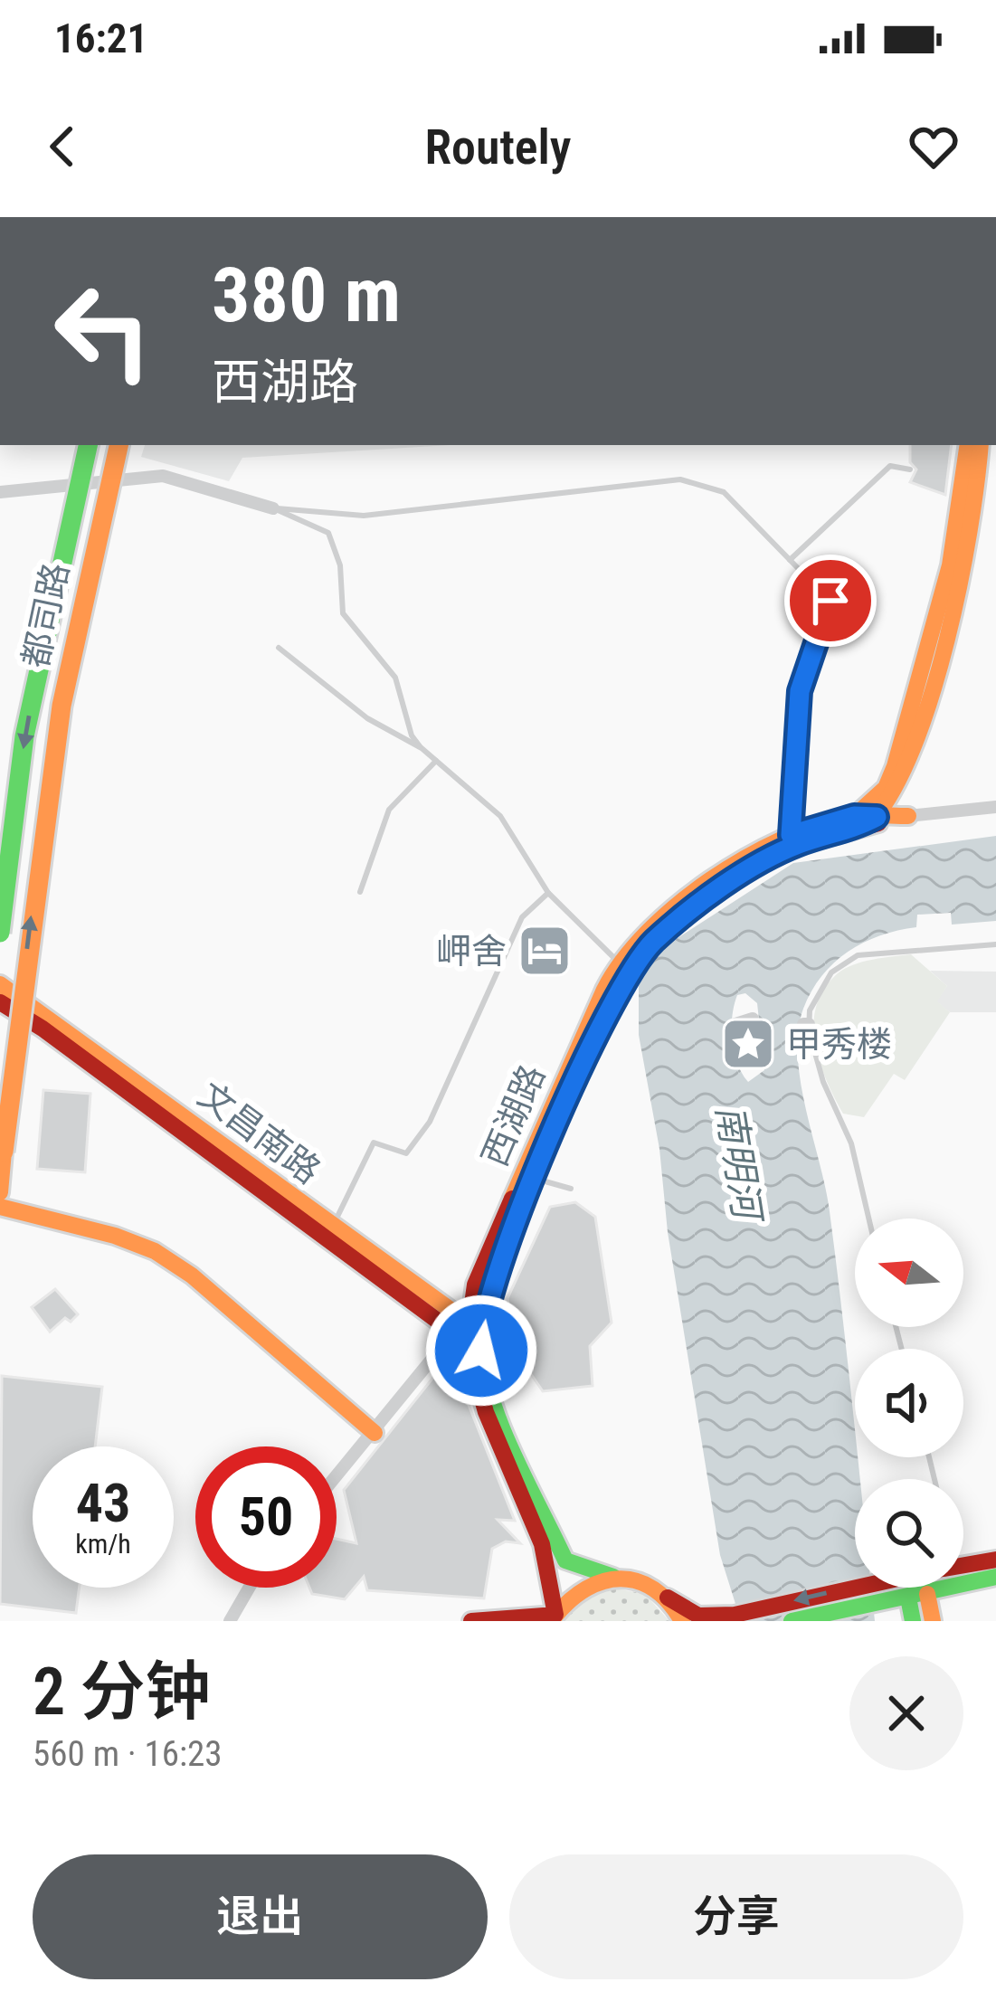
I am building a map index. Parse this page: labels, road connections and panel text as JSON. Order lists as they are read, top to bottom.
{
  "streets": {
    "main road": ["都司路", "西湖路", "文昌南路"]
  },
  "crossings": [
    ["西湖路", "文昌南路"]
  ],
  "water": ["南明河"],
  "places": {
    "hotel": ["岬舍"],
    "place": ["甲秀楼"]
  },
  "north": "left",
  "page": {
    "status": "16:21",
    "header": "Routely",
    "turn": ["380 m", "西湖路"],
    "speed": "43 km/h",
    "limit": "50",
    "heading": ["2 分钟", "560 m · 16:23"],
    "buttons": ["退出", "分享"]
  }
}
